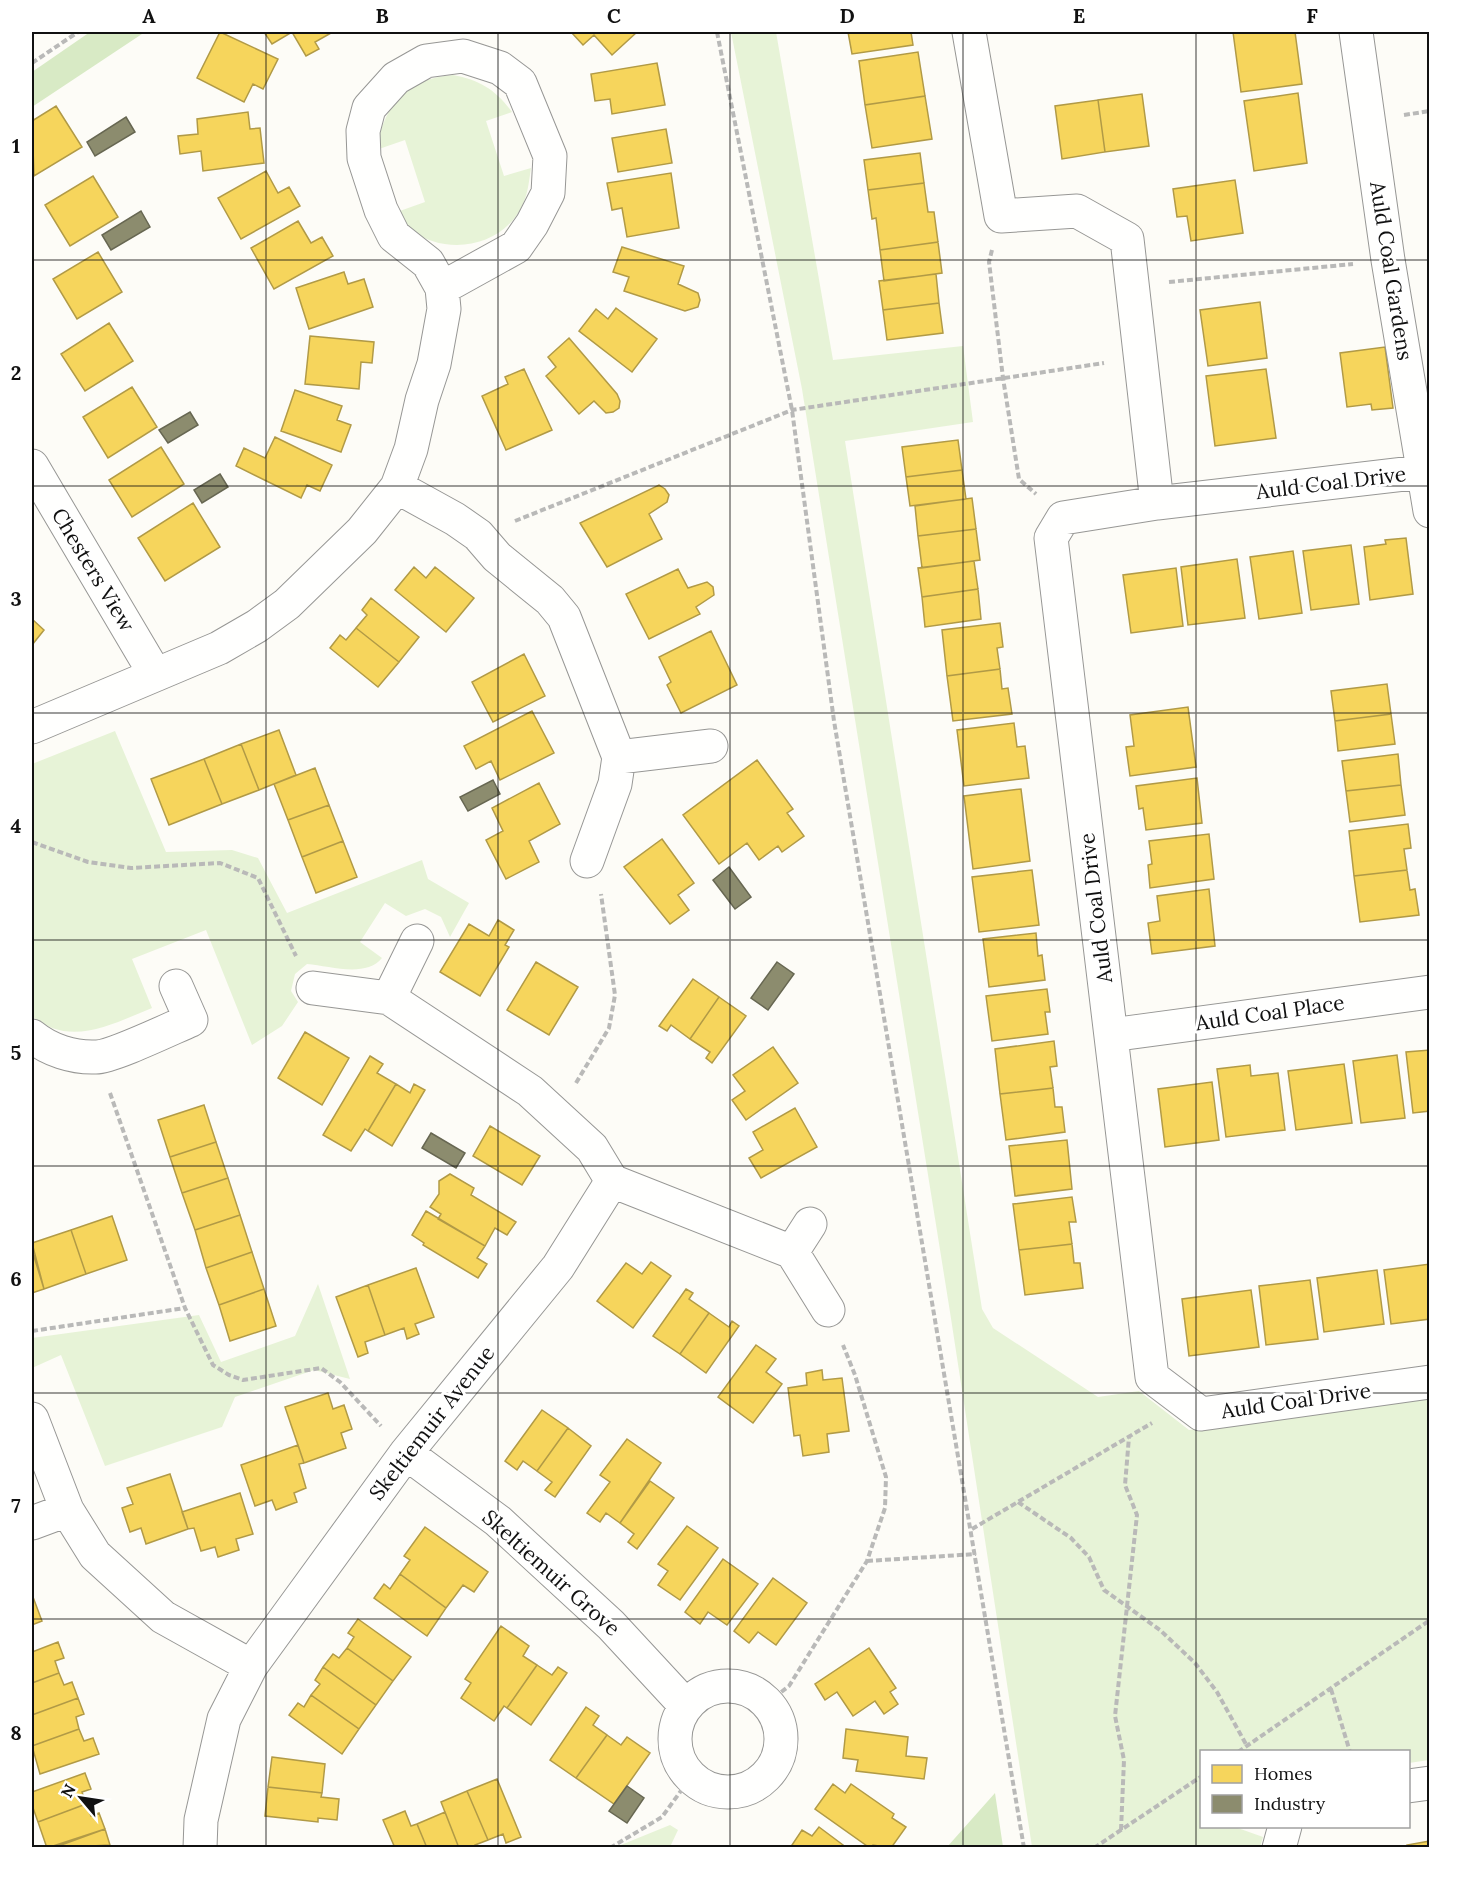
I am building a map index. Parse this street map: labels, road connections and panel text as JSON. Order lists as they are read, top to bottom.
{
  "streets": {
    "street": [
      "Auld Coal Gardens",
      "Auld Coal Drive",
      "Chesters View",
      "Auld Coal Place",
      "Skeltiemuir Avenue",
      "Skeltiemuir Grove"
    ]
  },
  "crossings": [
    ["Auld Coal Gardens", "Auld Coal Drive"],
    ["Auld Coal Drive", "Auld Coal Place"],
    ["Skeltiemuir Avenue", "Skeltiemuir Grove"]
  ],
  "legend": ["Homes", "Industry"],
  "north": "top left",
  "grid": {
    "columns": [
      "A",
      "B",
      "C",
      "D",
      "E",
      "F"
    ],
    "rows": [
      "1",
      "2",
      "3",
      "4",
      "5",
      "6",
      "7",
      "8"
    ]
  }
}
